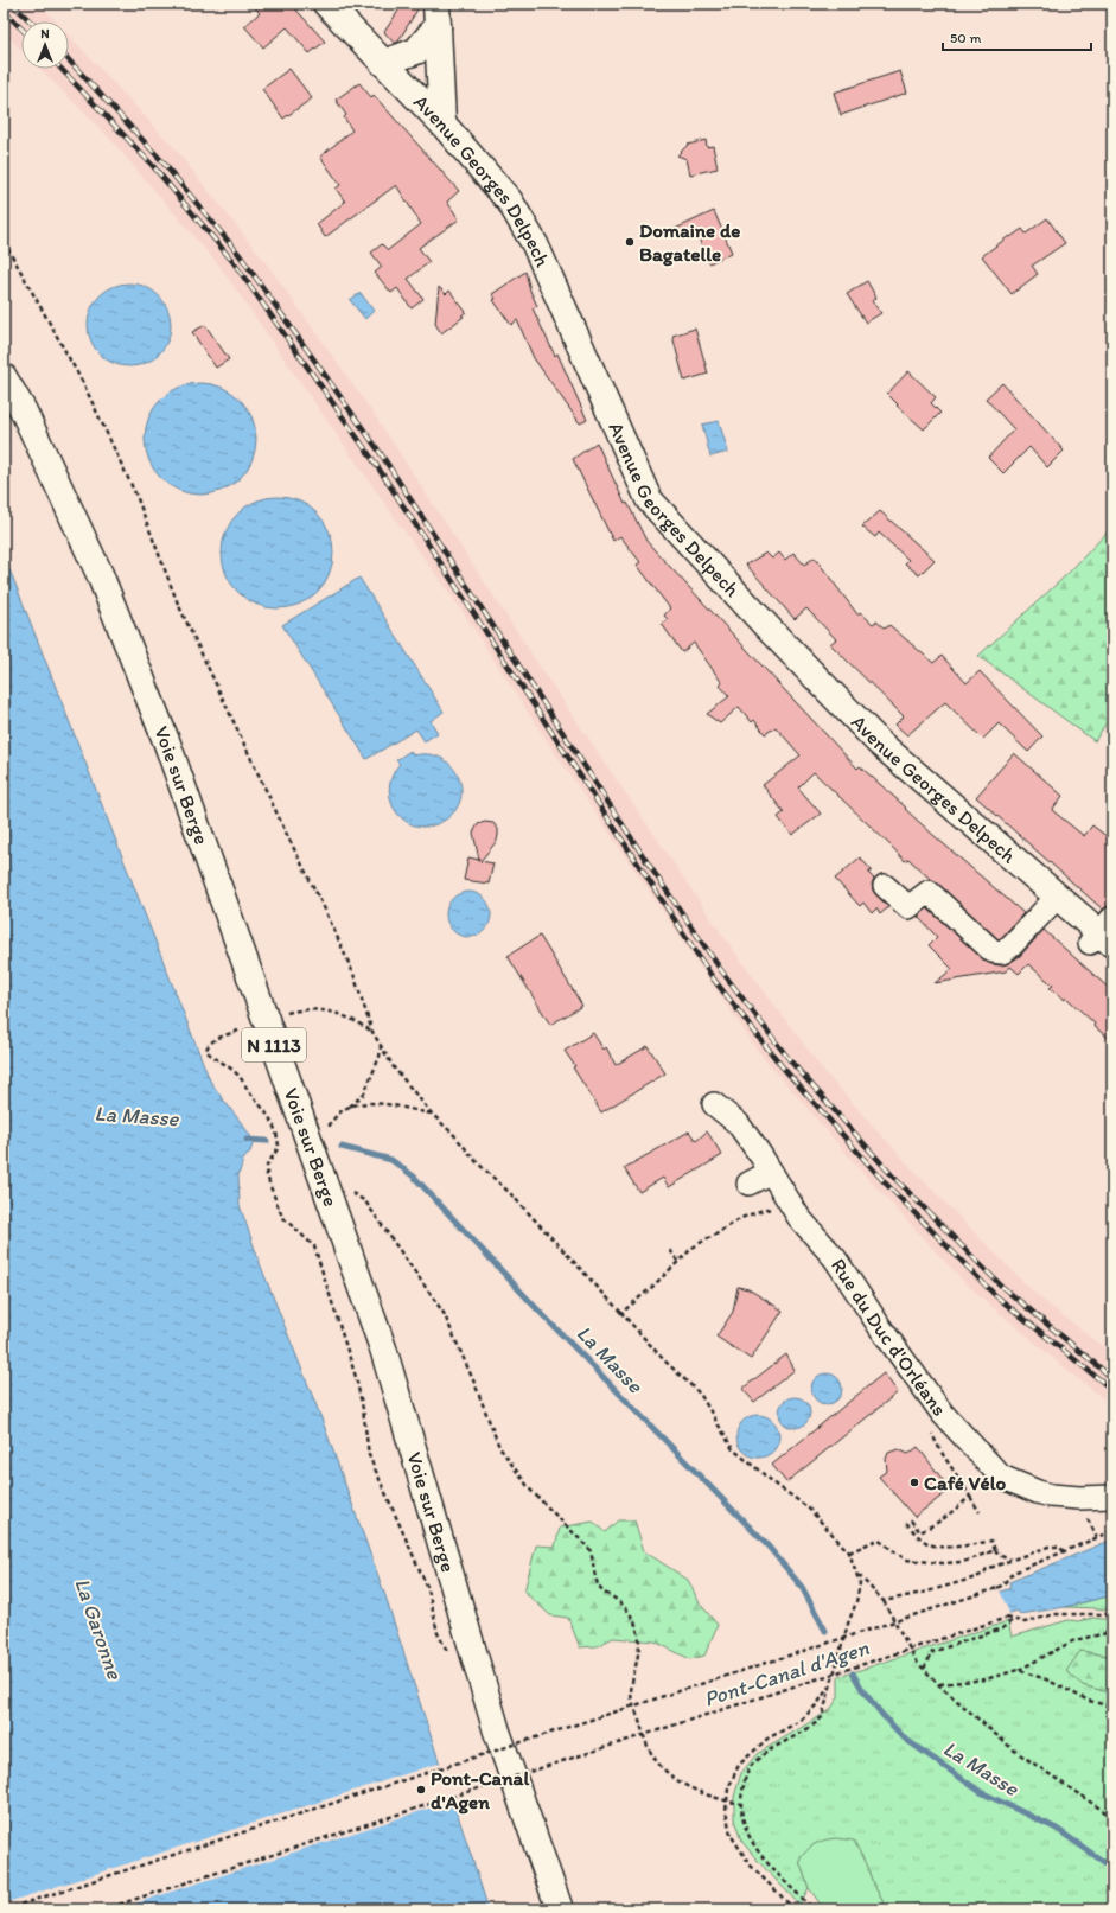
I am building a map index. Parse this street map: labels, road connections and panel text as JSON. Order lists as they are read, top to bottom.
{
  "streets": {
    "main road": ["Avenue Georges Delpech", "Voie sur Berge", "N 1113"],
    "lane": ["Rue du Duc d'Orléans"]
  },
  "water": ["La Masse", "La Garonne", "Pont-Canal d'Agen"],
  "places": ["Domaine de Bagatelle", "Café Vélo", "Pont-Canal d'Agen"],
  "scale_bar": "50 m",
  "north": "top"
}
